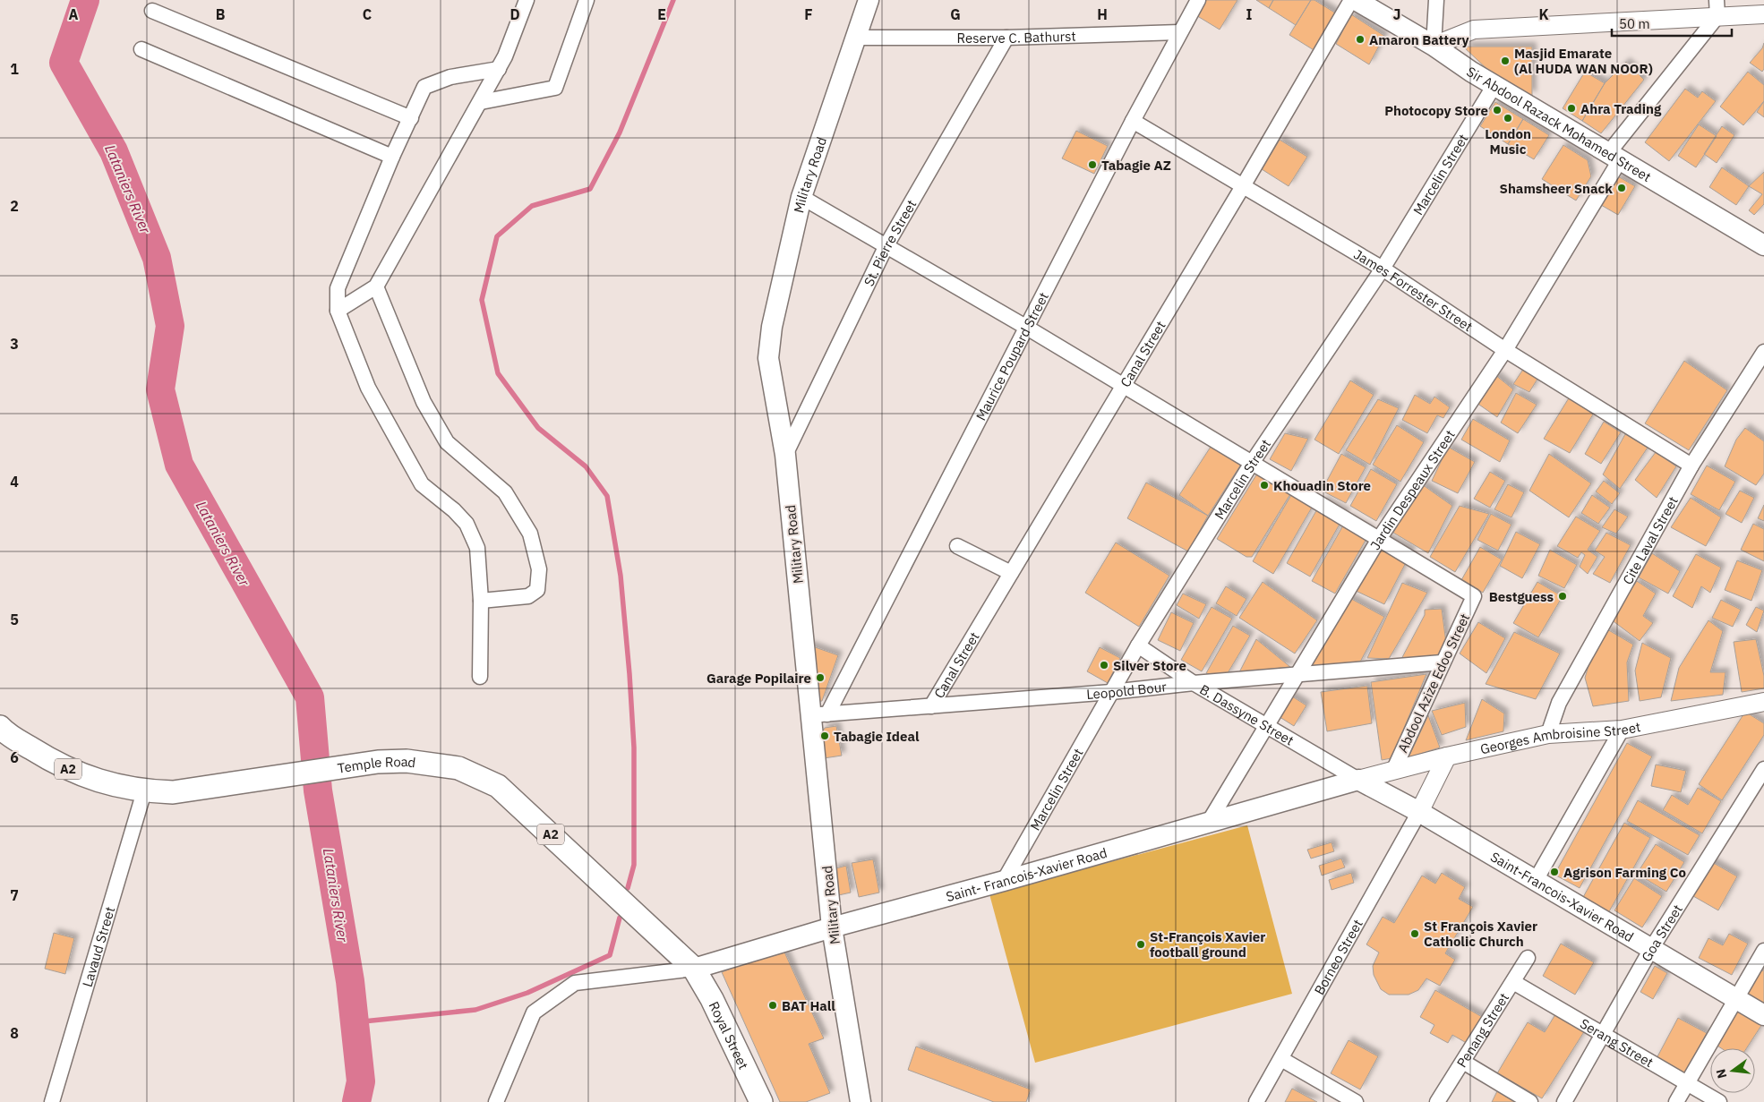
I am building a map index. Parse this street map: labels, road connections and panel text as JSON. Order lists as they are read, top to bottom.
{
  "streets": {
    "main road": [
      "Sir Abdool Razack Mohamed Street",
      "Military Road",
      "Temple Road",
      "A2",
      "Saint- Francois-Xavier Road",
      "Saint-Francois-Xavier Road",
      "Royal Street"
    ],
    "street": [
      "Reserve C. Bathurst",
      "Marcelin Street",
      "St. Pierre Street",
      "James Forrester Street",
      "Canal Street",
      "Maurice Poupard Street",
      "Jardin Despeaux Street",
      "Cite Laval Street",
      "Abdool Azize Edoo Street",
      "Leopold Bour",
      "B. Dassyne Street",
      "Georges Ambroisine Street",
      "Goa Street",
      "Lavaud Street",
      "Borneo Street",
      "Penang Street",
      "Serang Street"
    ]
  },
  "crossings": [
    ["Reserve C. Bathurst", "Military Road"],
    ["Reserve C. Bathurst", "St. Pierre Street"],
    ["Reserve C. Bathurst", "Maurice Poupard Street"],
    ["Sir Abdool Razack Mohamed Street", "Marcelin Street"],
    ["Sir Abdool Razack Mohamed Street", "Jardin Despeaux Street"],
    ["Marcelin Street", "James Forrester Street"],
    ["Marcelin Street", "Leopold Bour"],
    ["Marcelin Street", "B. Dassyne Street"],
    ["Marcelin Street", "Saint- Francois-Xavier Road"],
    ["Military Road", "St. Pierre Street"],
    ["Military Road", "Maurice Poupard Street"],
    ["Military Road", "Leopold Bour"],
    ["Military Road", "Saint- Francois-Xavier Road"],
    ["James Forrester Street", "Canal Street"],
    ["James Forrester Street", "Maurice Poupard Street"],
    ["James Forrester Street", "Jardin Despeaux Street"],
    ["James Forrester Street", "Cite Laval Street"],
    ["Canal Street", "Leopold Bour"],
    ["Maurice Poupard Street", "Leopold Bour"],
    ["Jardin Despeaux Street", "Abdool Azize Edoo Street"],
    ["Jardin Despeaux Street", "Leopold Bour"],
    ["Jardin Despeaux Street", "B. Dassyne Street"],
    ["Jardin Despeaux Street", "Saint- Francois-Xavier Road"],
    ["Cite Laval Street", "Georges Ambroisine Street"],
    ["Abdool Azize Edoo Street", "Leopold Bour"],
    ["Abdool Azize Edoo Street", "Georges Ambroisine Street"],
    ["Leopold Bour", "B. Dassyne Street"],
    ["B. Dassyne Street", "Georges Ambroisine Street"],
    ["B. Dassyne Street", "Saint- Francois-Xavier Road"],
    ["B. Dassyne Street", "Saint-Francois-Xavier Road"],
    ["Georges Ambroisine Street", "Saint- Francois-Xavier Road"],
    ["Georges Ambroisine Street", "Saint-Francois-Xavier Road"],
    ["Temple Road", "Saint- Francois-Xavier Road"],
    ["Temple Road", "Lavaud Street"],
    ["Temple Road", "Royal Street"],
    ["Saint- Francois-Xavier Road", "Saint-Francois-Xavier Road"],
    ["Saint- Francois-Xavier Road", "Royal Street"],
    ["Saint-Francois-Xavier Road", "Goa Street"],
    ["Saint-Francois-Xavier Road", "Borneo Street"],
    ["Goa Street", "Serang Street"],
    ["Penang Street", "Serang Street"]
  ],
  "water": ["Lataniers River"],
  "places": [
    "Amaron Battery",
    "Masjid Emarate (Al HUDA WAN NOOR)",
    "Ahra Trading",
    "Photocopy Store",
    "London Music",
    "Tabagie AZ",
    "Shamsheer Snack",
    "Khouadin Store",
    "Bestguess",
    "Silver Store",
    "Garage Popilaire",
    "Tabagie Ideal",
    "Agrison Farming Co",
    "St François Xavier Catholic Church",
    "St-François Xavier football ground",
    "BAT Hall"
  ],
  "scale_bar": "50 m",
  "north": "left",
  "grid": {
    "columns": [
      "A",
      "B",
      "C",
      "D",
      "E",
      "F",
      "G",
      "H",
      "I",
      "J",
      "K"
    ],
    "rows": [
      "1",
      "2",
      "3",
      "4",
      "5",
      "6",
      "7",
      "8"
    ]
  }
}
